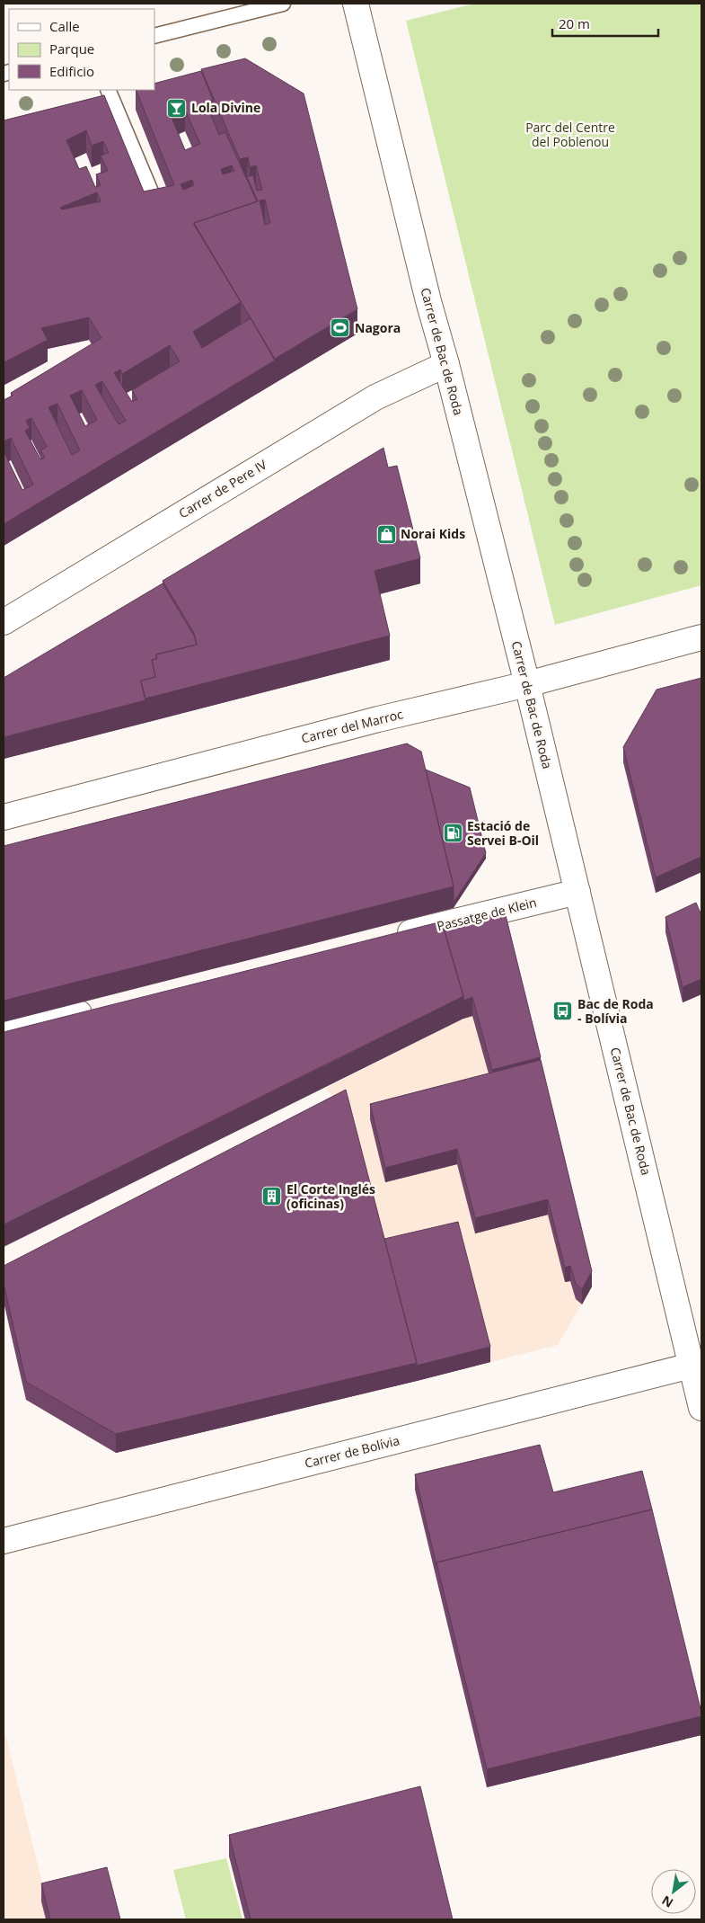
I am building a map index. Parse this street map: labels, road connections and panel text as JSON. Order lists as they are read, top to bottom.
{
  "streets": {
    "street": [
      "Carrer de Bac de Roda",
      "Carrer de Pere IV",
      "Carrer del Marroc",
      "Passatge de Klein",
      "Carrer de Bolívia"
    ]
  },
  "crossings": [
    ["Carrer de Bac de Roda", "Carrer de Pere IV"],
    ["Carrer de Bac de Roda", "Carrer del Marroc"],
    ["Carrer de Bac de Roda", "Passatge de Klein"],
    ["Carrer de Bac de Roda", "Carrer de Bolívia"]
  ],
  "parks": ["Parc del Centre del Poblenou"],
  "places": {
    "bar": ["Lola Divine"],
    "sports": ["Nagora"],
    "shop": ["Norai Kids"],
    "fuel station": ["Estació de Servei B-Oil"],
    "bus stop": ["Bac de Roda - Bolívia"],
    "building": ["El Corte Inglés (oficinas)"]
  },
  "legend": ["Calle", "Parque", "Edificio"],
  "scale_bar": "20 m",
  "north": "bottom left"
}
